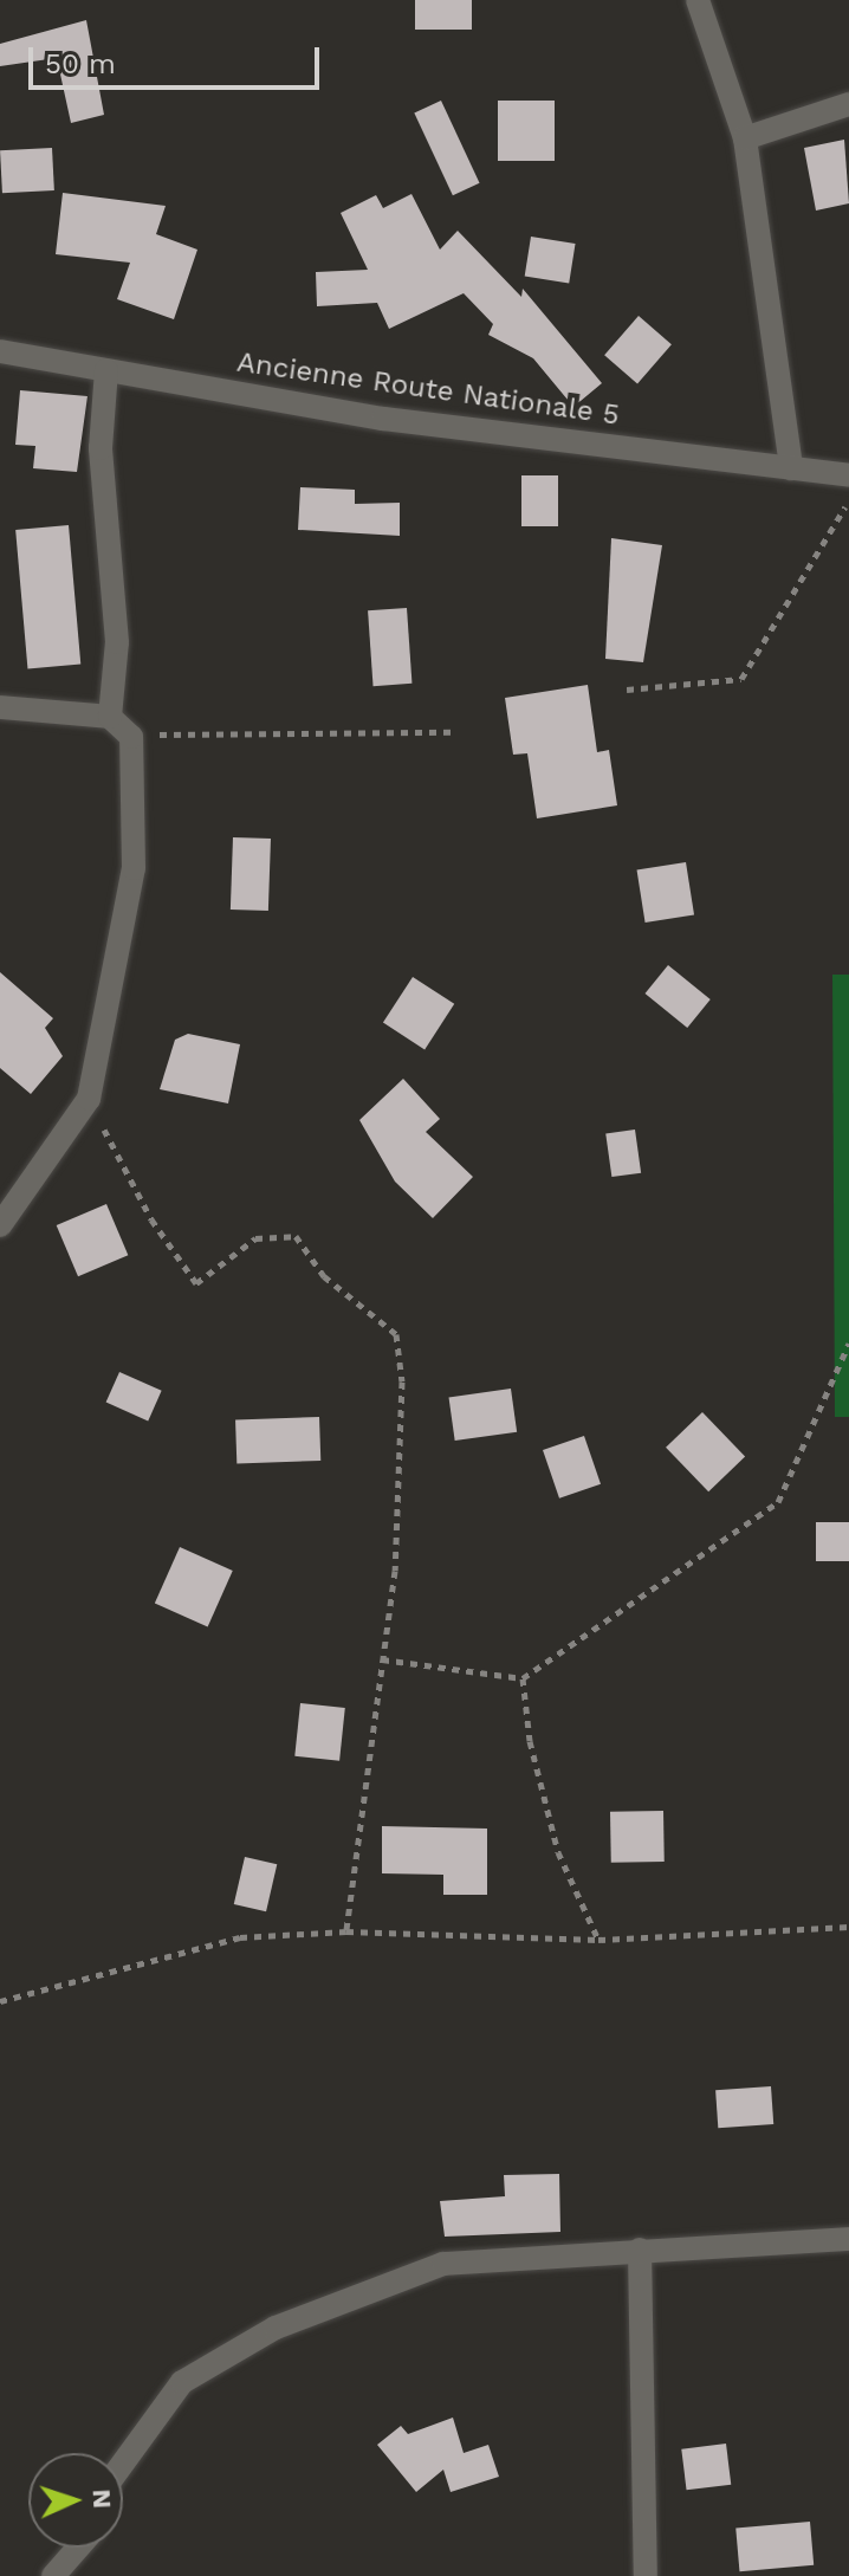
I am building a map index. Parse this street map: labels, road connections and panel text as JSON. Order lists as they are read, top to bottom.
{
  "streets": {
    "street": ["Ancienne Route Nationale 5"]
  },
  "scale_bar": "50 m",
  "north": "right"
}
